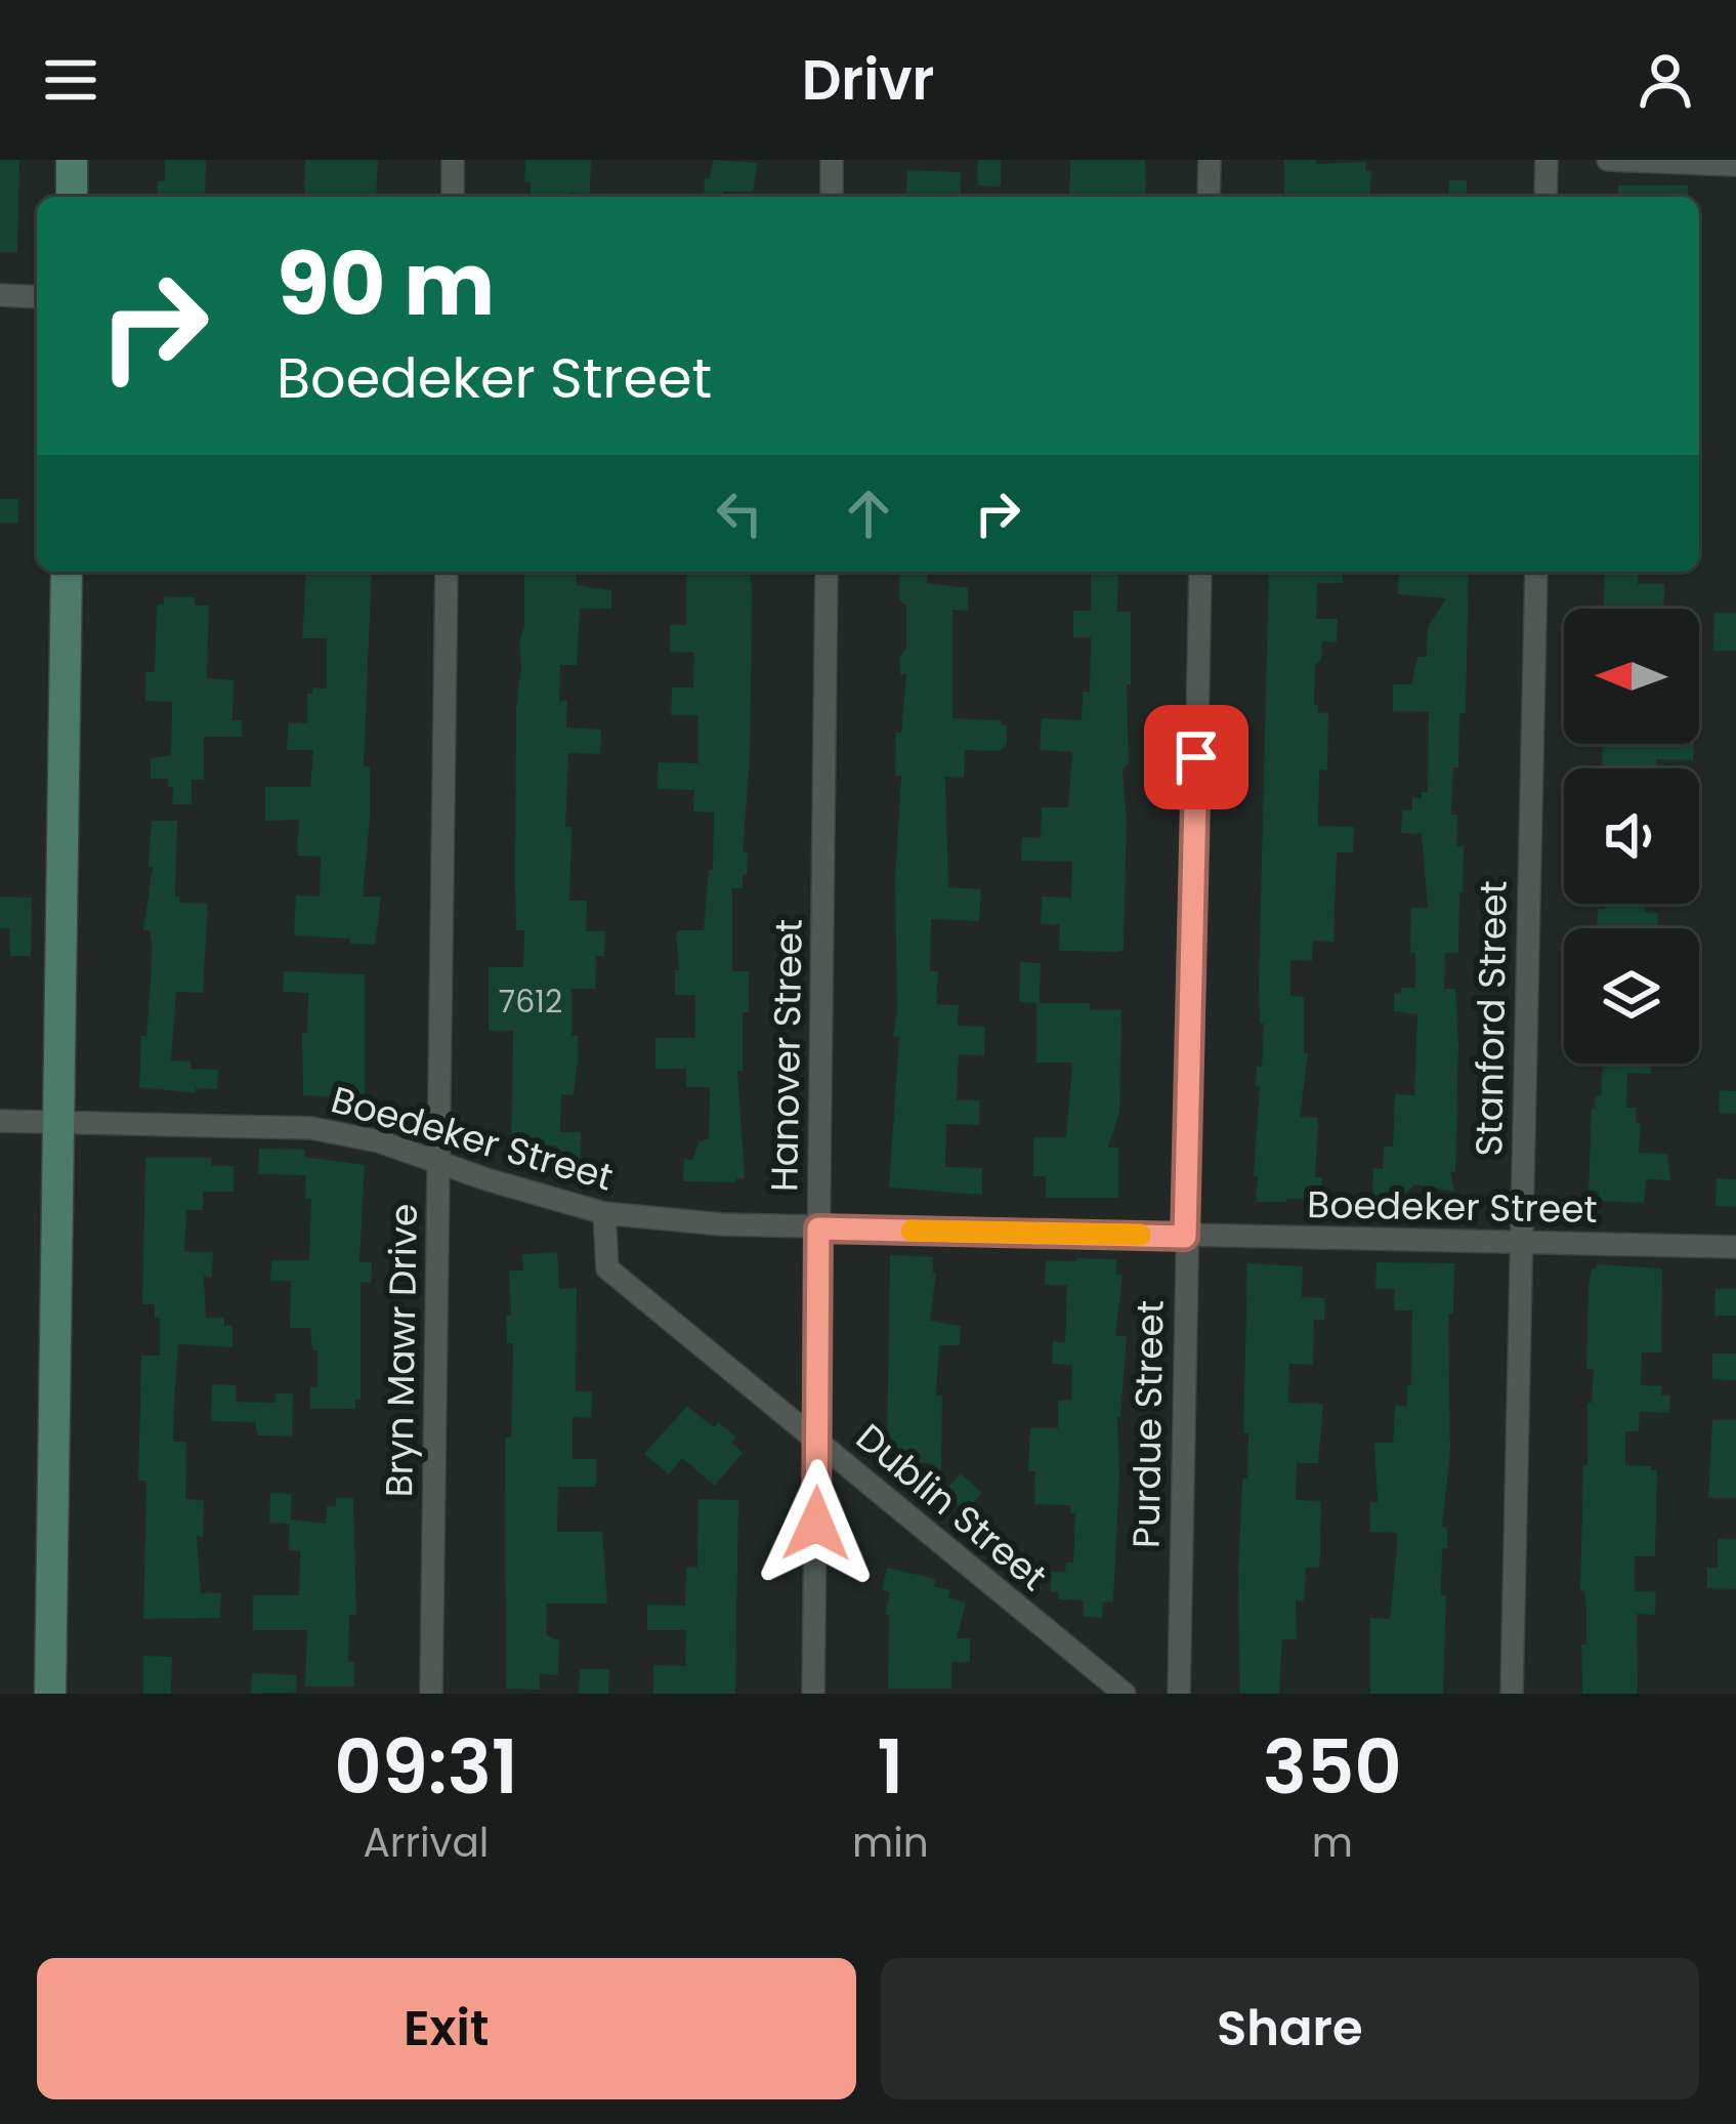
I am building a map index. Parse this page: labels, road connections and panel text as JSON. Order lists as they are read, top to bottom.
{
  "streets": {
    "street": [
      "Stanford Street",
      "Hanover Street",
      "Boedeker Street",
      "Bryn Mawr Drive",
      "Purdue Street",
      "Dublin Street"
    ]
  },
  "crossings": [
    ["Stanford Street", "Boedeker Street"],
    ["Hanover Street", "Boedeker Street"],
    ["Hanover Street", "Dublin Street"],
    ["Boedeker Street", "Bryn Mawr Drive"],
    ["Boedeker Street", "Purdue Street"],
    ["Boedeker Street", "Dublin Street"]
  ],
  "house_numbers": ["7612"],
  "north": "left",
  "page": {
    "header": "Drivr",
    "turn": ["90 m", "Boedeker Street"],
    "eta": [
      "09:31",
      "Arrival",
      "1",
      "min",
      "350",
      "m"
    ],
    "buttons": ["Exit", "Share"]
  }
}
